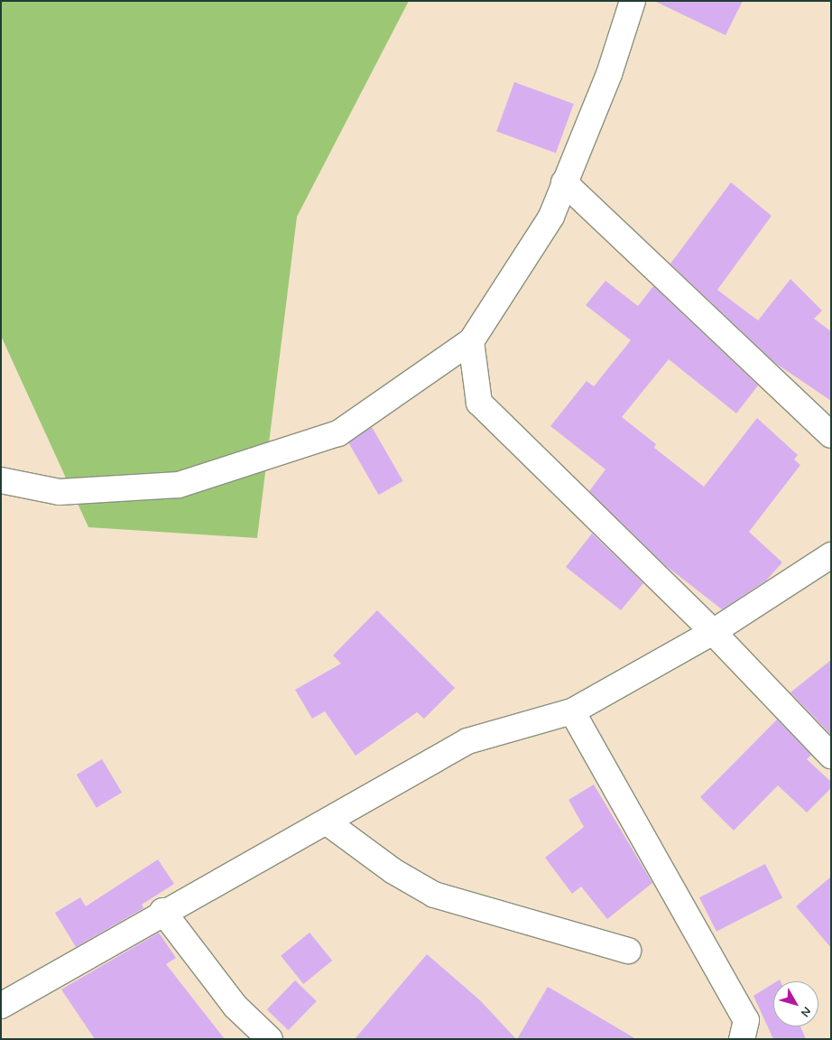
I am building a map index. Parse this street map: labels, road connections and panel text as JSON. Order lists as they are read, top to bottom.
{
  "north": "bottom right"
}
